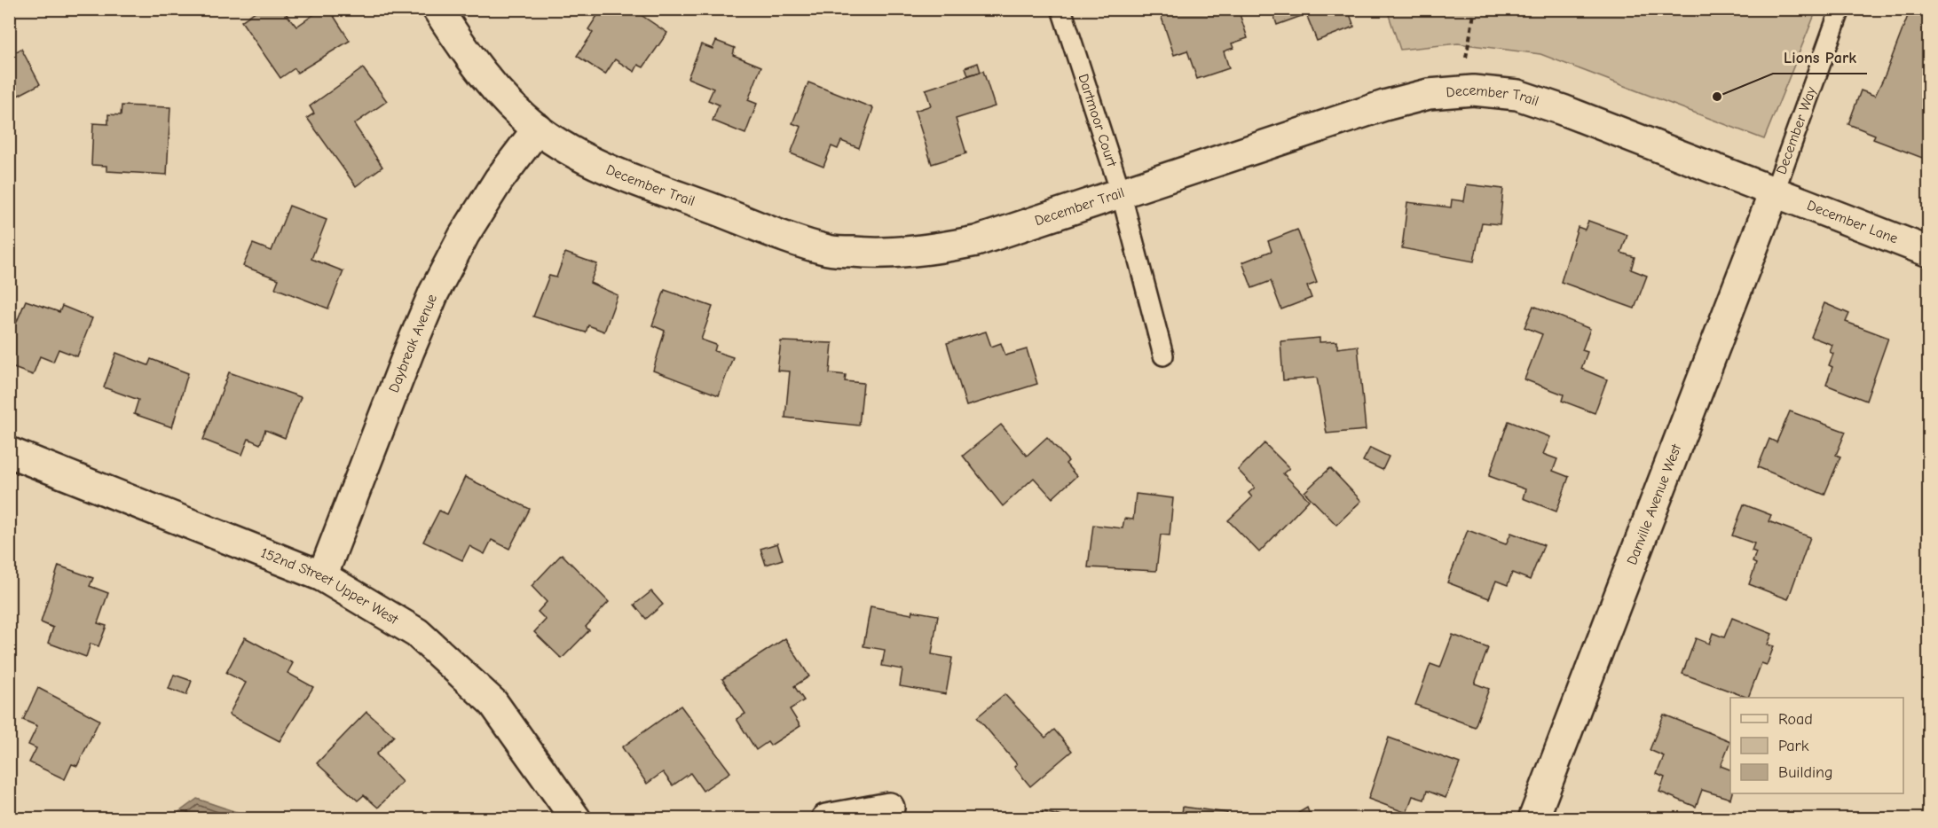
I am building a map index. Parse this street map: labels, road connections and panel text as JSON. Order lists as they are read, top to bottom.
{
  "streets": {
    "street": [
      "December Trail",
      "December Lane",
      "Daybreak Avenue",
      "Danville Avenue West",
      "152nd Street Upper West"
    ],
    "lane": ["Dartmoor Court", "December Way"]
  },
  "crossings": [
    ["December Trail", "Dartmoor Court"],
    ["December Trail", "December Way"],
    ["December Trail", "December Lane"],
    ["December Trail", "Daybreak Avenue"],
    ["December Trail", "Danville Avenue West"],
    ["December Way", "December Lane"],
    ["December Way", "Danville Avenue West"],
    ["December Lane", "Danville Avenue West"],
    ["Daybreak Avenue", "152nd Street Upper West"]
  ],
  "places": ["Lions Park"],
  "legend": ["Road", "Park", "Building"]
}
